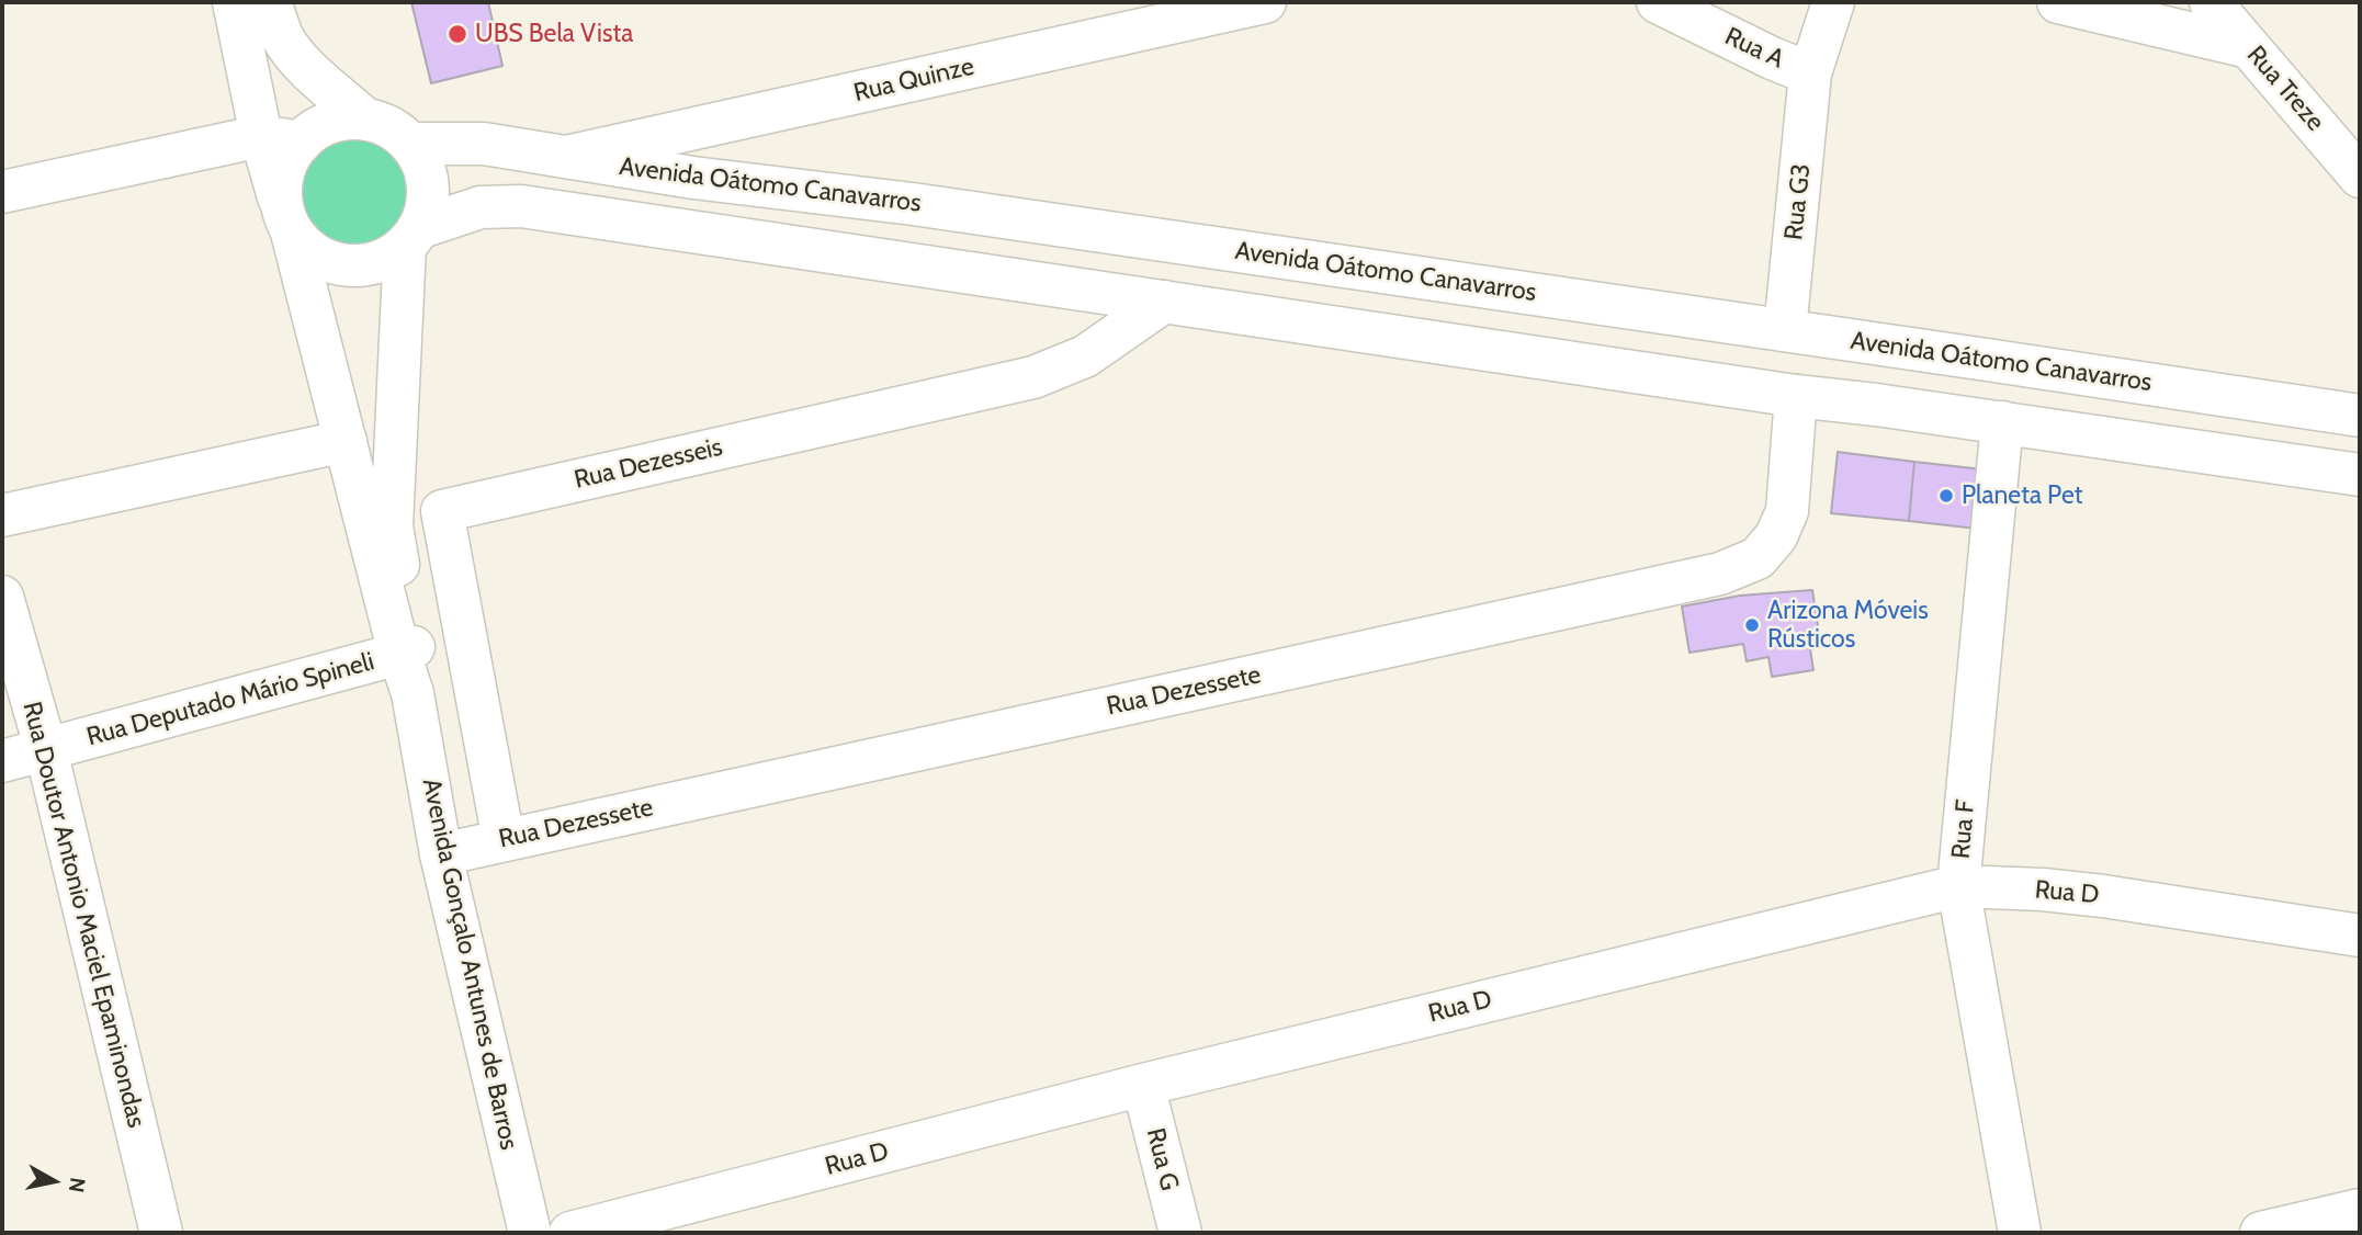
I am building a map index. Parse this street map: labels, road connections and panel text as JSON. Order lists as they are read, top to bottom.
{
  "streets": {
    "street": [
      "Rua A",
      "Rua Quinze",
      "Rua Treze",
      "Avenida Oátomo Canavarros",
      "Rua G3",
      "Rua Dezesseis",
      "Rua Dezessete",
      "Rua Deputado Mário Spineli",
      "Rua F",
      "Rua D",
      "Rua Doutor Antonio Maciel Epaminondas",
      "Avenida Gonçalo Antunes de Barros",
      "Rua G"
    ]
  },
  "crossings": [
    ["Rua A", "Rua G3"],
    ["Rua Quinze", "Avenida Oátomo Canavarros"],
    ["Avenida Oátomo Canavarros", "Rua G3"],
    ["Avenida Oátomo Canavarros", "Avenida Gonçalo Antunes de Barros"],
    ["Rua Dezesseis", "Rua Dezessete"],
    ["Rua Dezessete", "Avenida Gonçalo Antunes de Barros"],
    ["Rua Deputado Mário Spineli", "Rua Doutor Antonio Maciel Epaminondas"],
    ["Rua Deputado Mário Spineli", "Avenida Gonçalo Antunes de Barros"],
    ["Rua F", "Rua D"],
    ["Rua D", "Rua G"]
  ],
  "places": ["UBS Bela Vista", "Planeta Pet", "Arizona Móveis Rústicos"],
  "north": "right"
}
